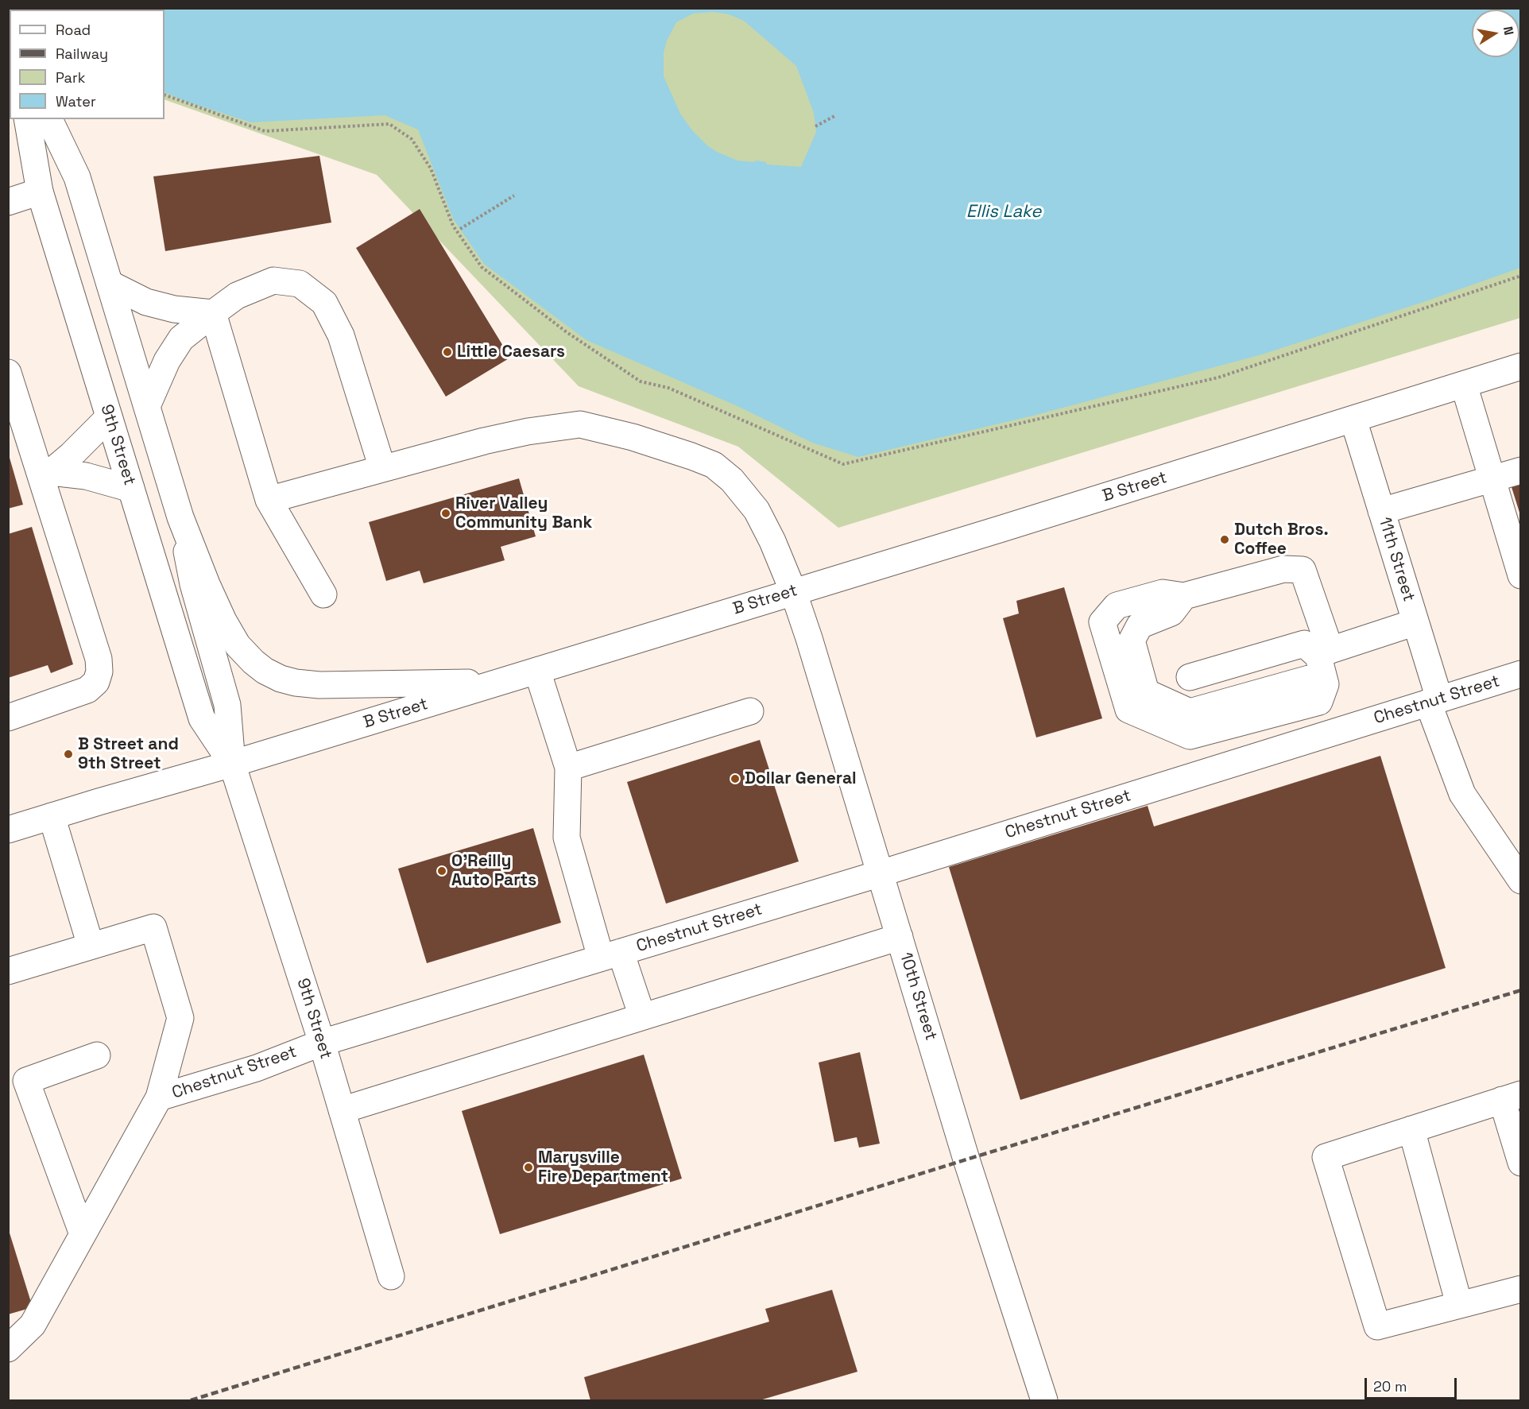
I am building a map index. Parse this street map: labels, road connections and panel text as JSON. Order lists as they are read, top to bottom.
{
  "streets": {
    "main road": [
      "9th Street",
      "B Street",
      "11th Street",
      "Chestnut Street",
      "10th Street"
    ]
  },
  "crossings": [
    ["9th Street", "B Street"],
    ["9th Street", "Chestnut Street"],
    ["B Street", "11th Street"],
    ["B Street", "10th Street"],
    ["11th Street", "Chestnut Street"],
    ["Chestnut Street", "10th Street"]
  ],
  "water": ["Ellis Lake"],
  "places": [
    "Little Caesars",
    "River Valley Community Bank",
    "Dutch Bros. Coffee",
    "B Street and 9th Street",
    "Dollar General",
    "O'Reilly Auto Parts",
    "Marysville Fire Department"
  ],
  "legend": [
    "Road",
    "Railway",
    "Park",
    "Water"
  ],
  "scale_bar": "20 m",
  "north": "right"
}
